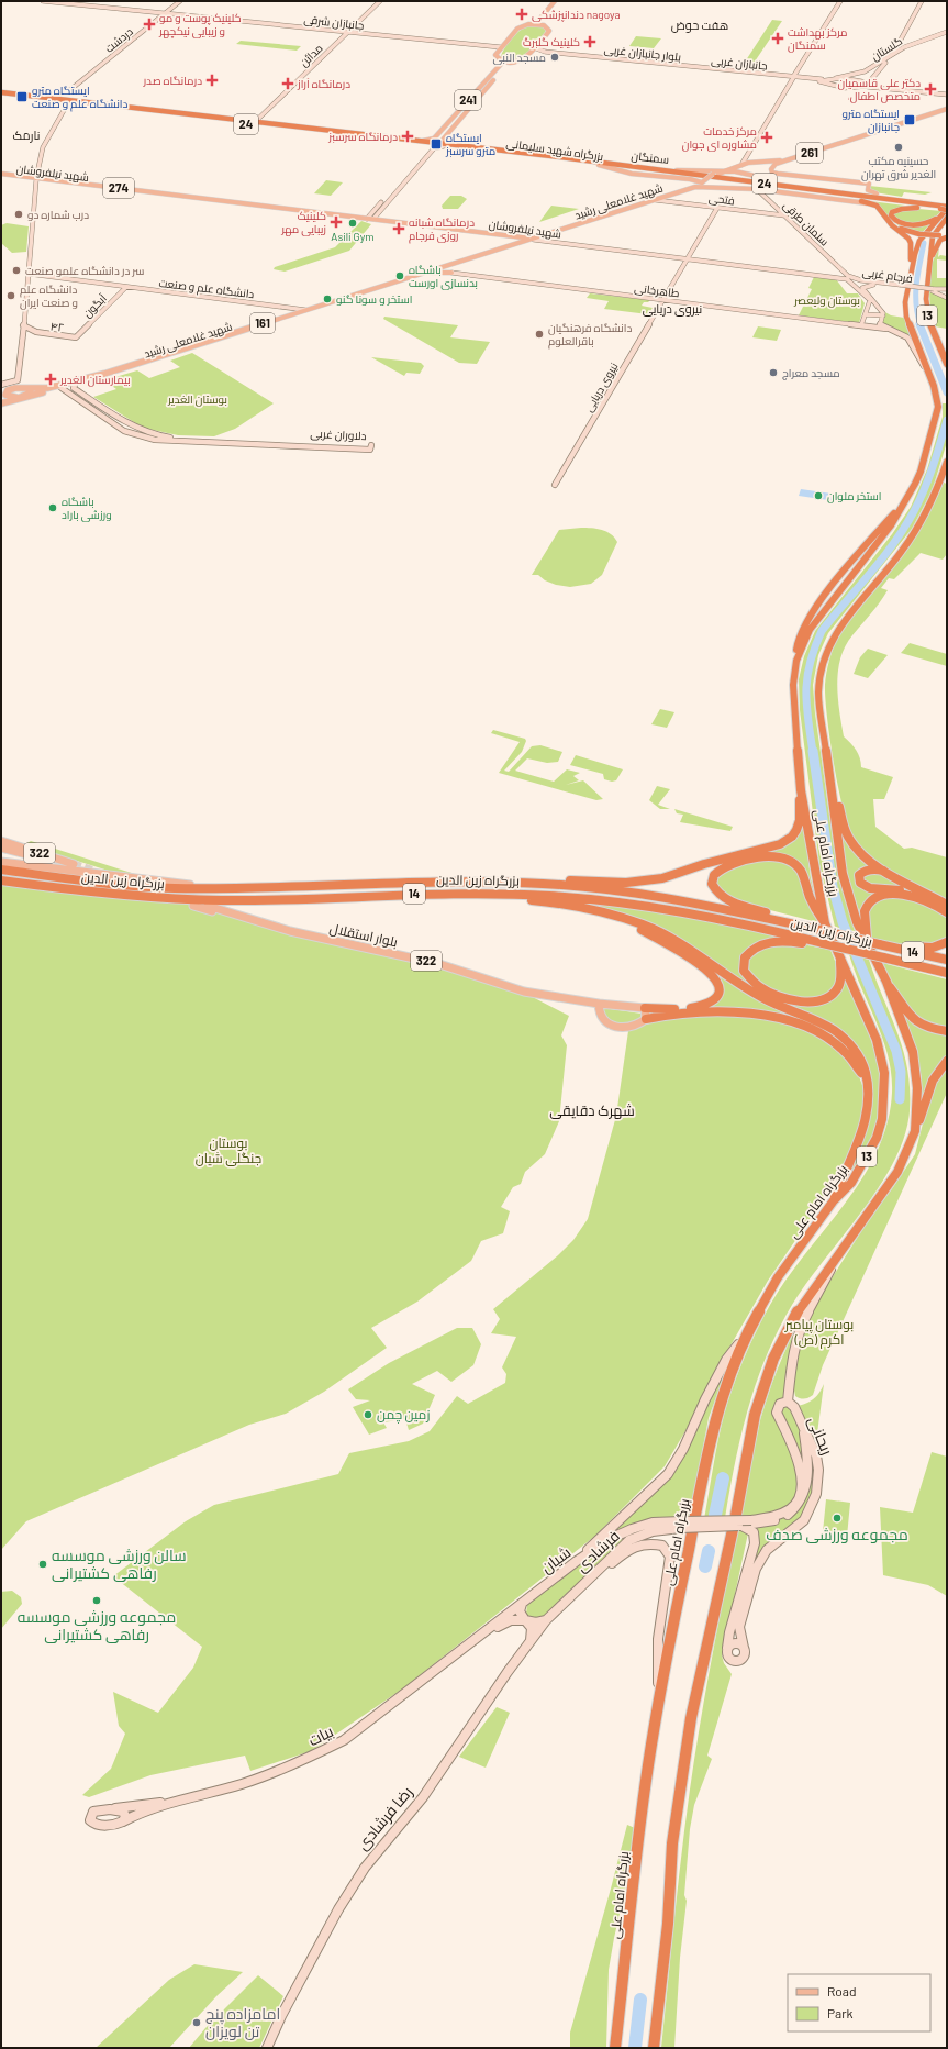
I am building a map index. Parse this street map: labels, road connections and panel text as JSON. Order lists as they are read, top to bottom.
{
  "streets": {
    "highway": [
      "24",
      "بزرگراه شهید سلیمانی",
      "13",
      "بزرگراه امام علی",
      "بزرگراه زین الدین",
      "14"
    ],
    "main road": [
      "جانبازان شرقی",
      "دردشت",
      "گلستان",
      "بلوار جانبازان غربی",
      "مدائن",
      "جانبازان غربی",
      "241",
      "261",
      "سمنگان",
      "شهید نیلفروشان",
      "274",
      "فتحی",
      "شهید غلامعلی رشید",
      "سلمان طرقی",
      "فرجام غربی",
      "دانشگاه علم و صنعت",
      "طاهرخانی",
      "آبگون",
      "161",
      "۴۲",
      "نیروی دریایی",
      "دلاوران غربی",
      "322",
      "بلوار استقلال",
      "ریحانی",
      "فرشادی",
      "شیان",
      "بیات",
      "رضا فرشادی"
    ]
  },
  "crossings": [
    ["جانبازان شرقی", "دردشت"],
    ["جانبازان شرقی", "مدائن"],
    ["دردشت", "بزرگراه شهید سلیمانی"],
    ["بلوار جانبازان غربی", "جانبازان غربی"],
    ["مدائن", "بزرگراه شهید سلیمانی"],
    ["241", "بزرگراه شهید سلیمانی"],
    ["بزرگراه شهید سلیمانی", "سمنگان"],
    ["بزرگراه شهید سلیمانی", "بزرگراه امام علی"],
    ["261", "سمنگان"],
    ["شهید نیلفروشان", "274"],
    ["شهید نیلفروشان", "شهید غلامعلی رشید"],
    ["شهید نیلفروشان", "نیروی دریایی"],
    ["فتحی", "شهید غلامعلی رشید"],
    ["فتحی", "سلمان طرقی"],
    ["فتحی", "نیروی دریایی"],
    ["شهید غلامعلی رشید", "دانشگاه علم و صنعت"],
    ["شهید غلامعلی رشید", "طاهرخانی"],
    ["شهید غلامعلی رشید", "دلاوران غربی"],
    ["سلمان طرقی", "فرجام غربی"],
    ["دانشگاه علم و صنعت", "آبگون"],
    ["طاهرخانی", "نیروی دریایی"],
    ["آبگون", "۴۲"],
    ["بزرگراه امام علی", "بزرگراه زین الدین"],
    ["فرشادی", "شیان"],
    ["فرشادی", "رضا فرشادی"],
    ["شیان", "بیات"]
  ],
  "districts": [
    "هفت حوض",
    "نارمک",
    "نیروی دریایی",
    "شهرک دقایقی"
  ],
  "parks": [
    "بوستان ولیعصر",
    "بوستان الغدیر",
    "بوستان جنگلی شیان",
    "بوستان پیامبر اکرم (ص)"
  ],
  "places": {
    "health": [
      "دندانپزشکی nagoya",
      "کلینیک پوست و مو و زیبایی نیکچهر",
      "مرکز بهداشت سمنگان",
      "کلینیک گلبرگ",
      "درمانگاه صدر",
      "درمانگاه آراز",
      "دکتر علی قاسمیان ،متخصص اطفال",
      "درمانگاه سرسبز",
      "مرکز خدمات مشاوره ای جوان",
      "کلینیک زیبایی مهر",
      "درمانگاه شبانه روزی فرجام",
      "بیمارستان الغدیر"
    ],
    "other": [
      "مسجد النبی",
      "حسینیه مکتب الغدیر شرق تهران",
      "درب شماره دو",
      "Asili Gym",
      "سر در دانشگاه علمو صنعت",
      "باشگاه بدنسازی اورست",
      "دانشگاه علم و صنعت ایران",
      "استخر و سونا گنو",
      "دانشگاه فرهنگیان باقرالعلوم",
      "مسجد معراج",
      "استخر ملوان",
      "باشگاه ورزشی باراد",
      "زمین چمن",
      "مجموعه ورزشی صدف",
      "سالن ورزشی موسسه رفاهی کشتیرانی",
      "مجموعه ورزشی موسسه رفاهی کشتیرانی",
      "امامزاده پنج تن لویزان"
    ],
    "transit": ["ایستگاه مترو دانشگاه علم و صنعت", "ایستگاه مترو جانبازان", "ایستگاه مترو سرسبز"]
  },
  "legend": ["Road", "Park"]
}
